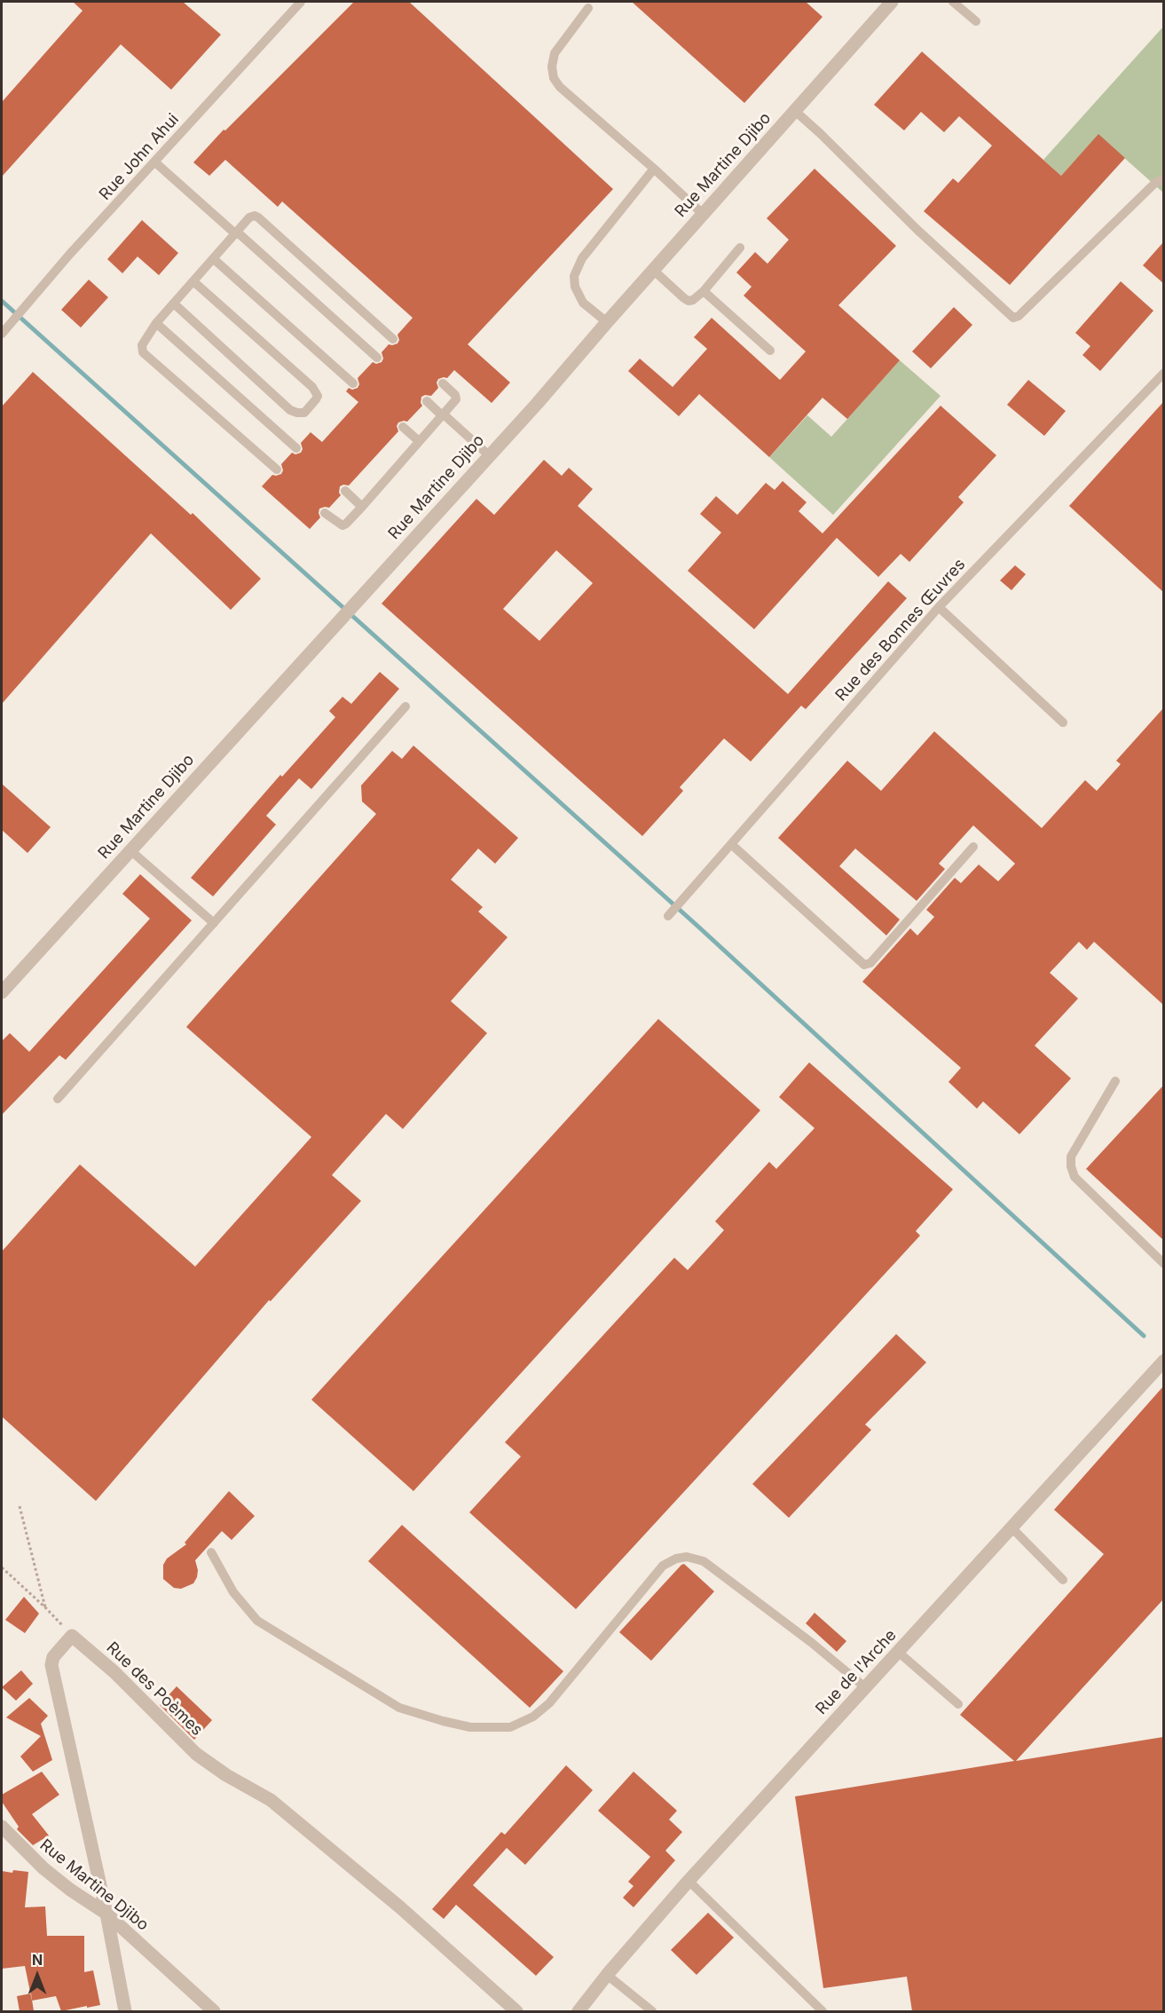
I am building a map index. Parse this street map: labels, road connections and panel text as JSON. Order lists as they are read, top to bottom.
{
  "streets": {
    "street": ["Rue Martine Djibo", "Rue de l'Arche", "Rue des Poèmes"],
    "lane": ["Rue John Ahui", "Rue des Bonnes Œuvres"]
  },
  "north": "top"
}
